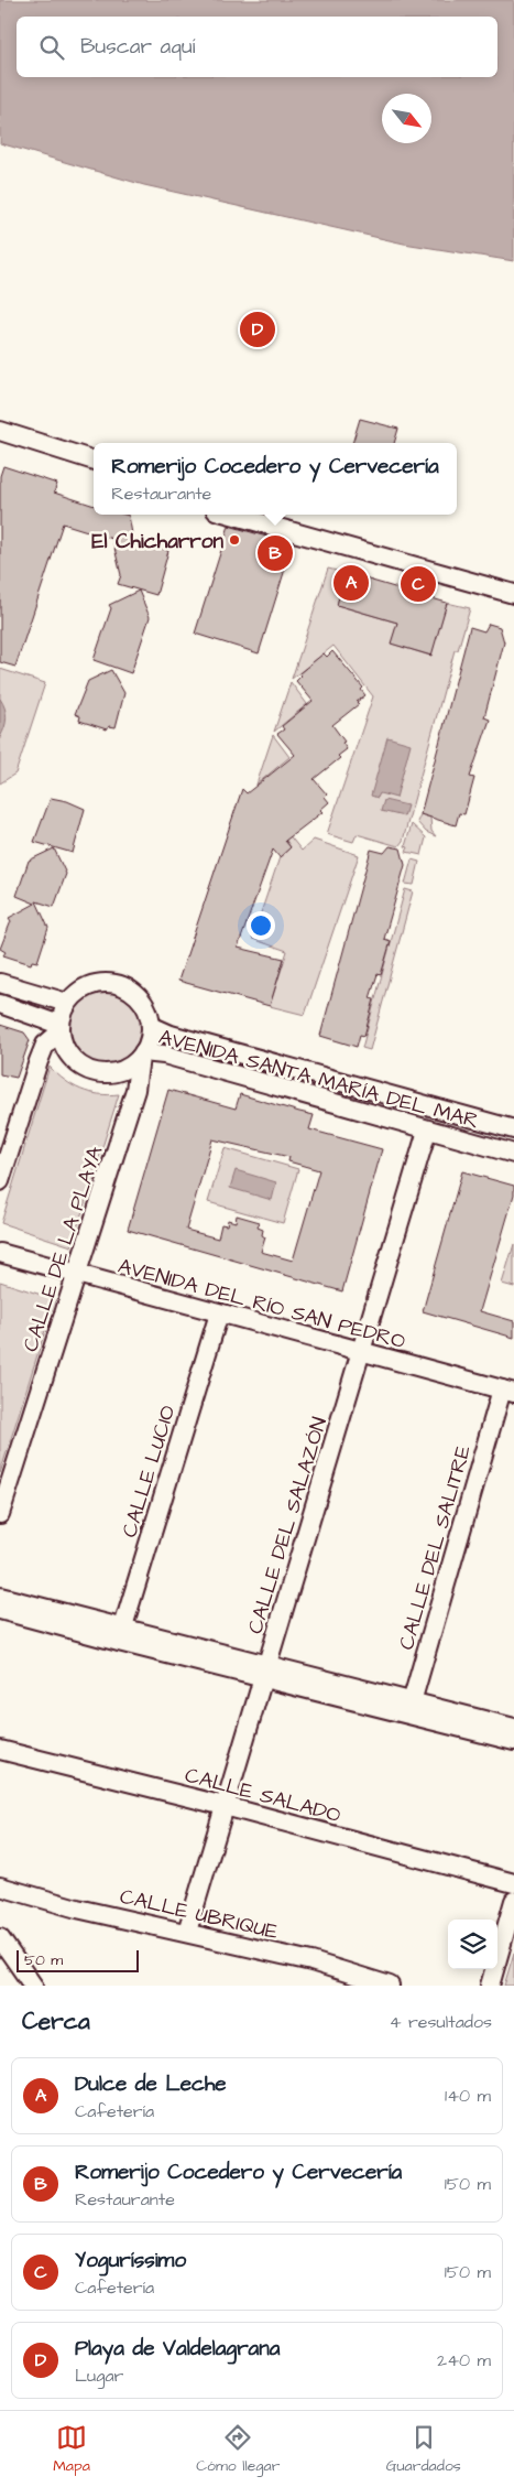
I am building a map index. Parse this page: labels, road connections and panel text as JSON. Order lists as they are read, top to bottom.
{
  "streets": {
    "street": [
      "AVENIDA SANTA MARÍA DEL MAR",
      "CALLE DE LA PLAYA",
      "AVENIDA DEL RÍO SAN PEDRO",
      "CALLE LUCIO",
      "CALLE DEL SALAZÓN",
      "CALLE DEL SALITRE",
      "CALLE SALADO",
      "CALLE UBRIQUE"
    ]
  },
  "crossings": [
    ["AVENIDA SANTA MARÍA DEL MAR", "CALLE DE LA PLAYA"],
    ["AVENIDA SANTA MARÍA DEL MAR", "CALLE DEL SALAZÓN"],
    ["CALLE DE LA PLAYA", "AVENIDA DEL RÍO SAN PEDRO"],
    ["AVENIDA DEL RÍO SAN PEDRO", "CALLE LUCIO"],
    ["AVENIDA DEL RÍO SAN PEDRO", "CALLE DEL SALAZÓN"],
    ["AVENIDA DEL RÍO SAN PEDRO", "CALLE DEL SALITRE"],
    ["CALLE DEL SALAZÓN", "CALLE SALADO"],
    ["CALLE DEL SALAZÓN", "CALLE UBRIQUE"]
  ],
  "places": ["El Chicharron"],
  "scale_bar": "50 m",
  "north": "bottom right",
  "page": {
    "search": "Buscar aquí",
    "pins": [
      "D",
      "B",
      "A",
      "C"
    ],
    "popup": ["Romerijo Cocedero y Cervecería", "Restaurante"],
    "scale": "50 m",
    "heading": ["Cerca", "4 resultados"],
    "list": [
      {
        "mark": "A",
        "name": "Dulce de Leche",
        "note": "Cafetería",
        "value": "140 m"
      },
      {
        "mark": "B",
        "name": "Romerijo Cocedero y Cervecería",
        "note": "Restaurante",
        "value": "150 m"
      },
      {
        "mark": "C",
        "name": "Yoguríssimo",
        "note": "Cafetería",
        "value": "150 m"
      },
      {
        "mark": "D",
        "name": "Playa de Valdelagrana",
        "note": "Lugar",
        "value": "240 m"
      }
    ],
    "nav": ["Mapa", "Cómo llegar", "Guardados"]
  }
}
